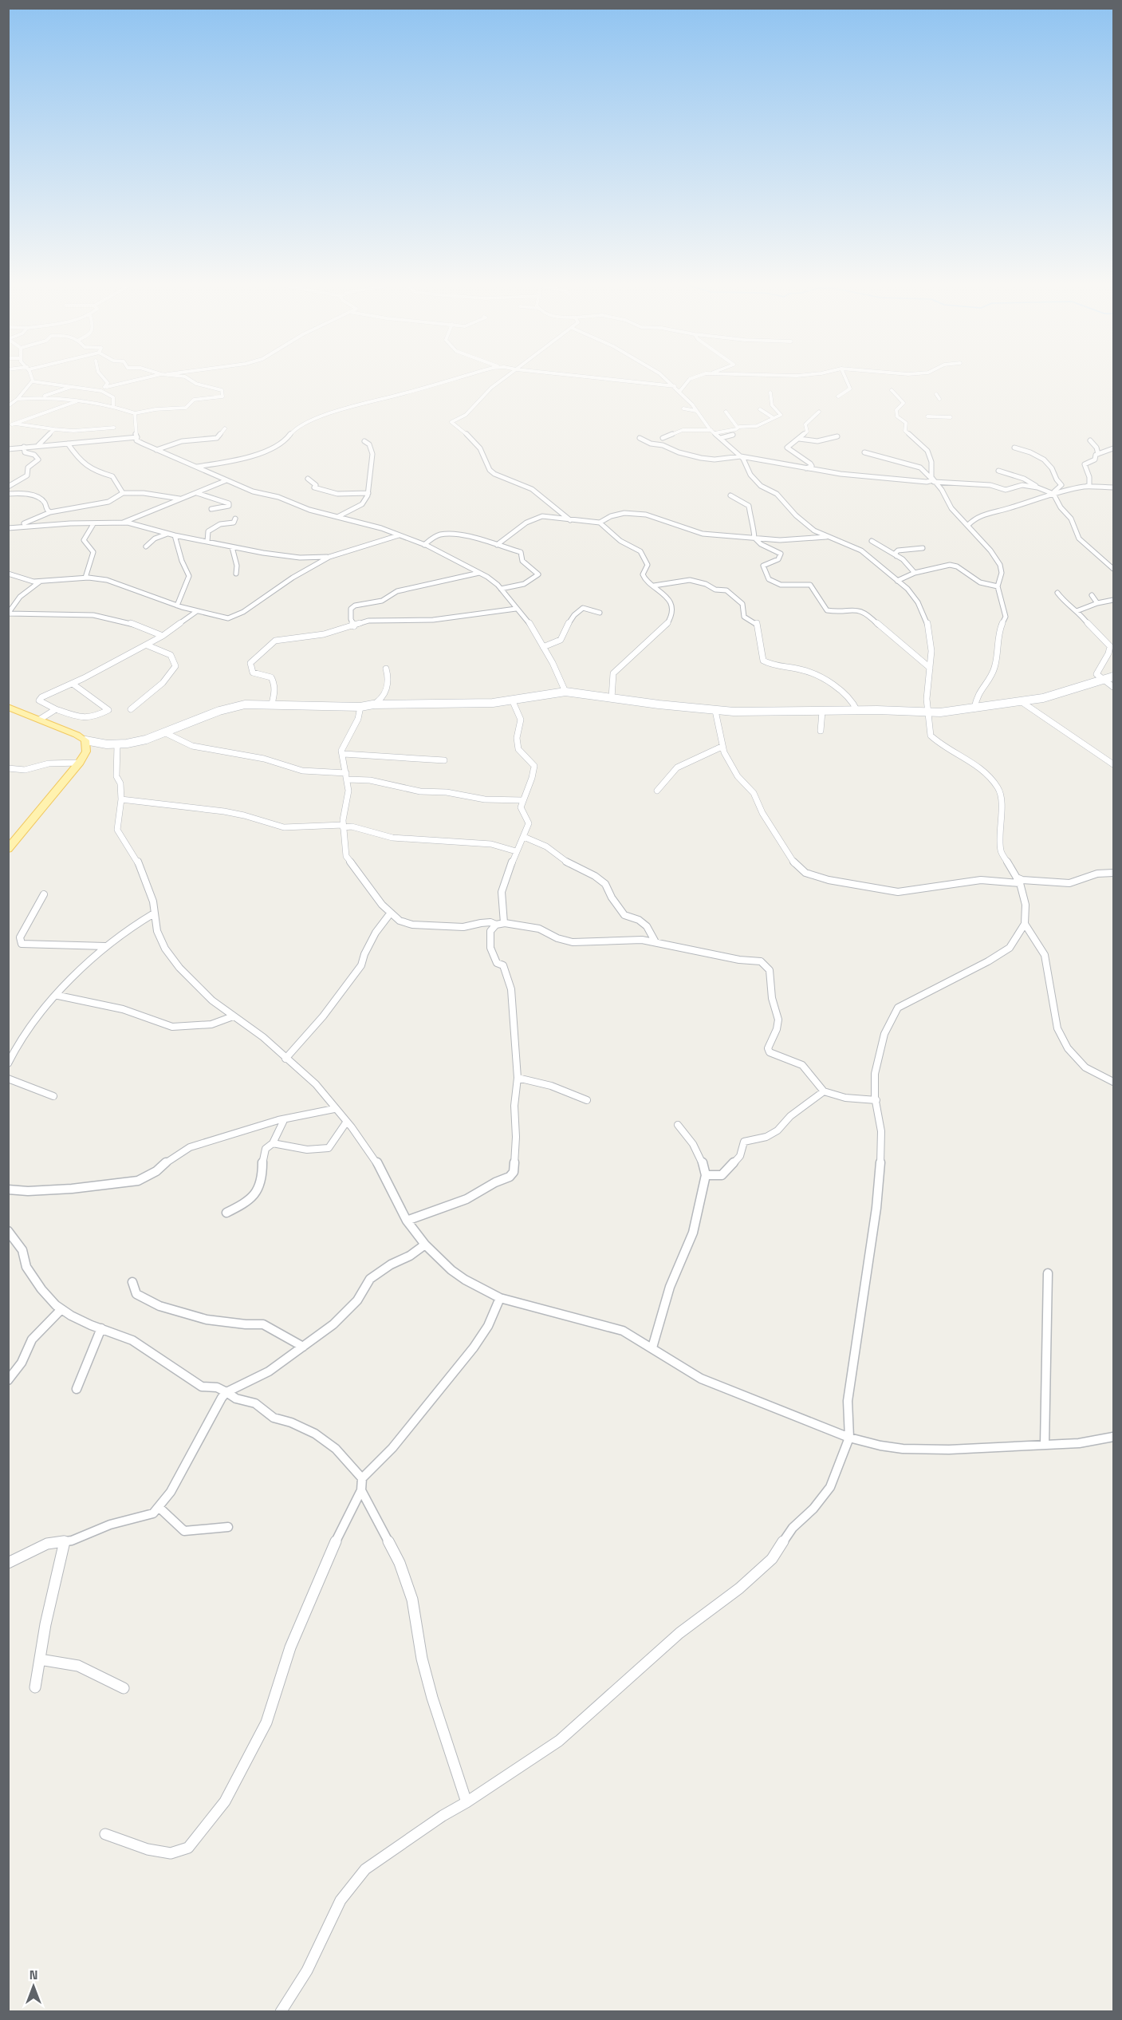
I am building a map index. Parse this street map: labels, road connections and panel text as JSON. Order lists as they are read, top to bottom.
{
  "north": "top"
}
